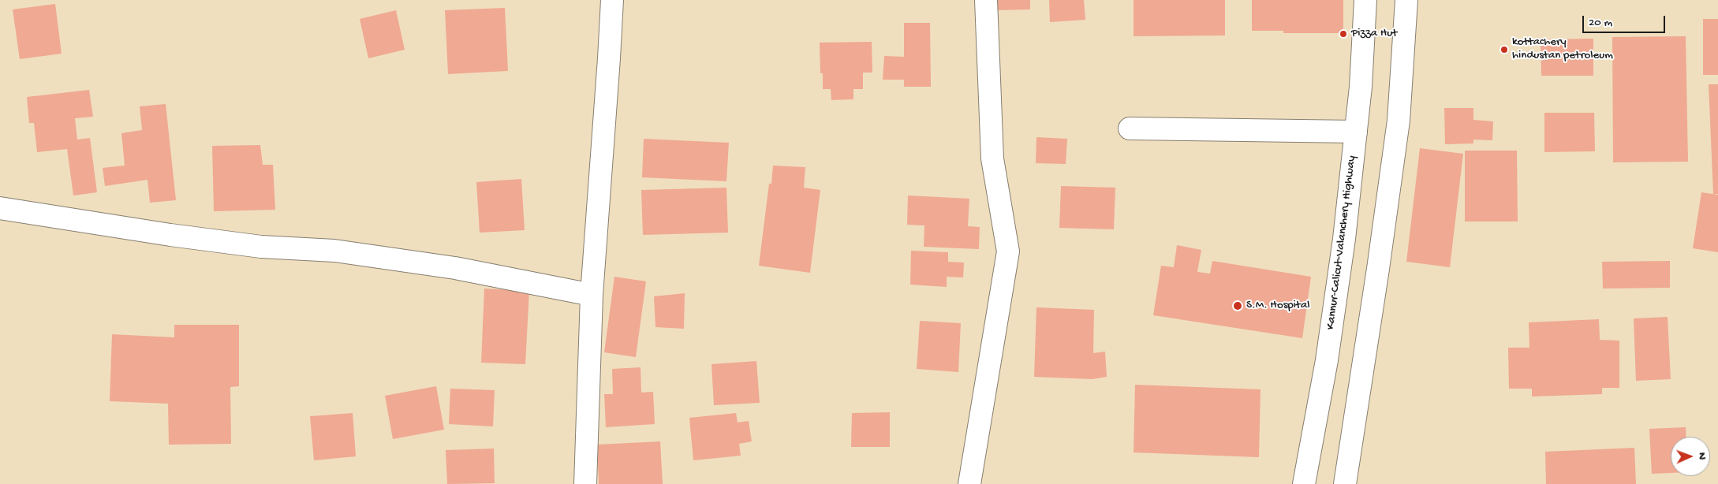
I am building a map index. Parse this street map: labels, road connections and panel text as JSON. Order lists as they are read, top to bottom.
{
  "streets": {
    "main road": ["Kannur-Calicut-Valanchery Highway"]
  },
  "places": ["Pizza Hut", "kottachery hindustan petroleum", "S.M. Hospital"],
  "scale_bar": "20 m",
  "north": "right"
}
